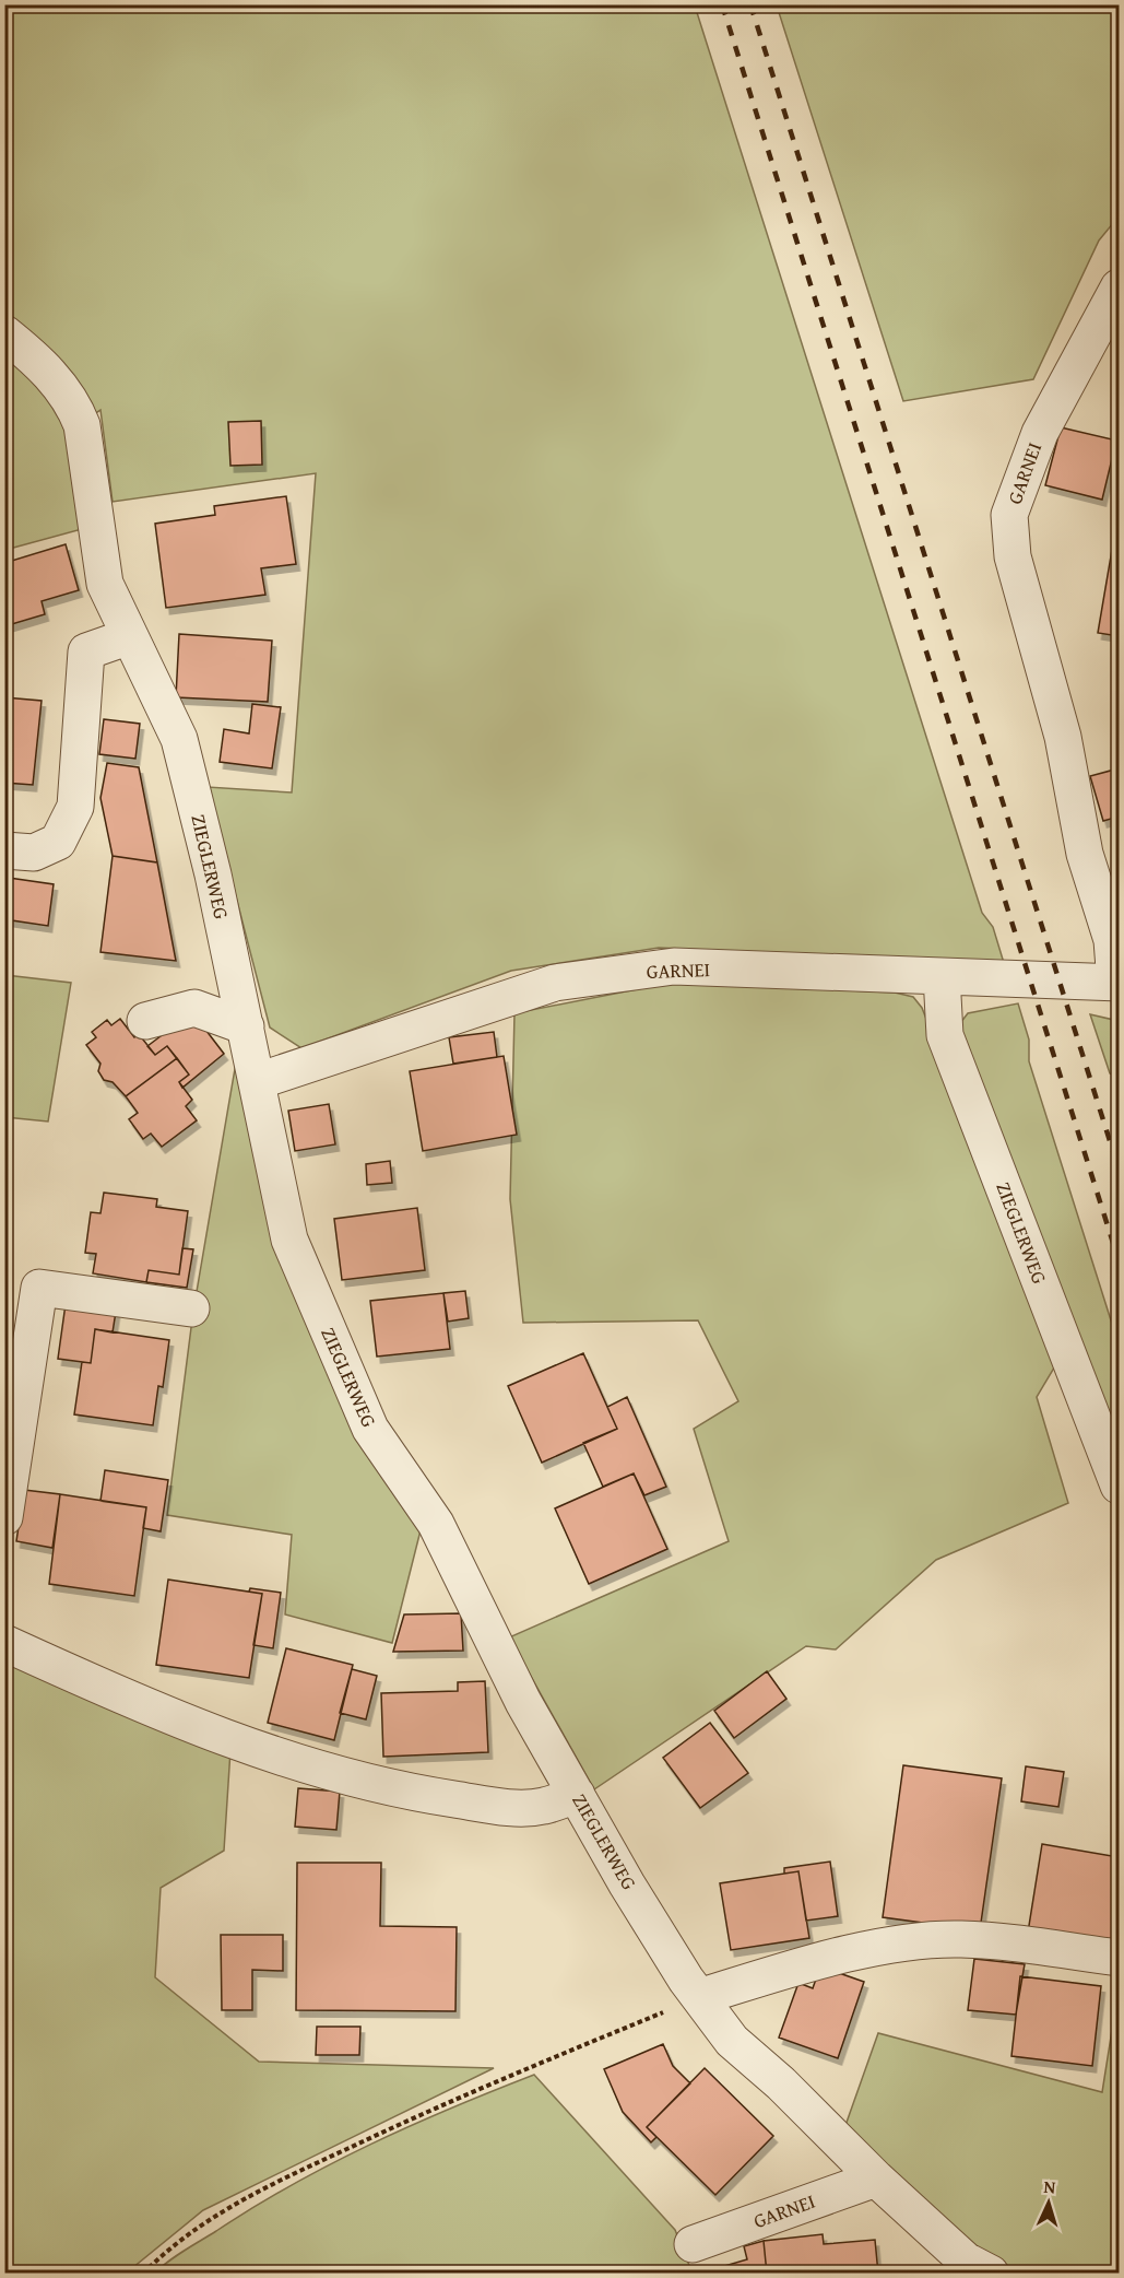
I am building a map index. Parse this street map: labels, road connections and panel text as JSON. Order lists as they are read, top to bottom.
{
  "streets": {
    "street": ["GARNEI", "ZIEGLERWEG"]
  },
  "crossings": [
    ["GARNEI", "ZIEGLERWEG"]
  ],
  "north": "top"
}
